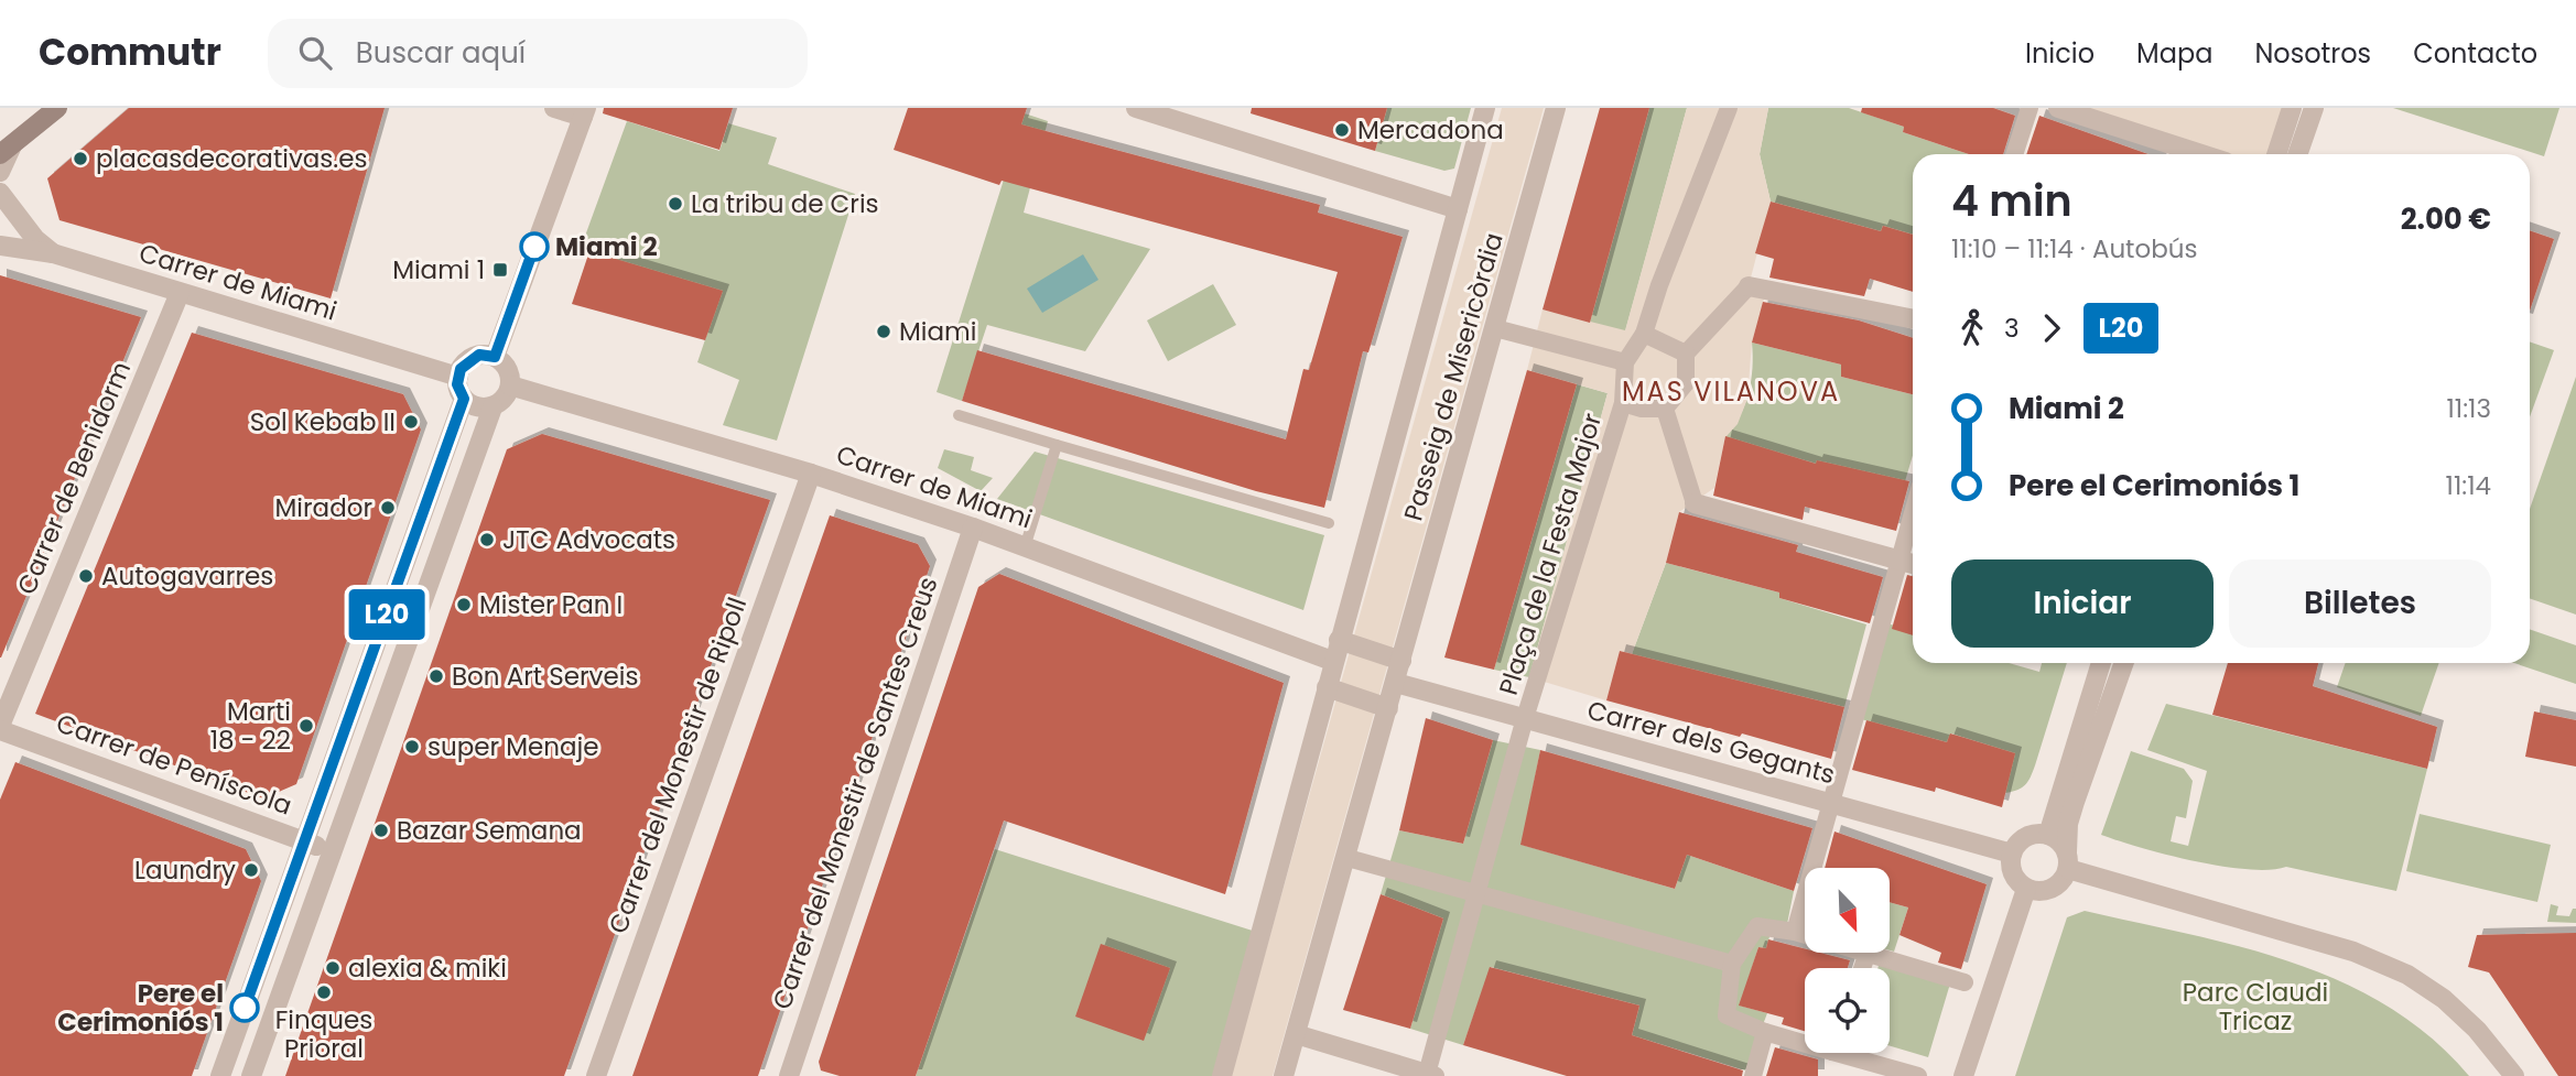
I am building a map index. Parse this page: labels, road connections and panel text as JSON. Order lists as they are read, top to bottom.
{
  "streets": {
    "street": [
      "Carrer de Miami",
      "Passeig de Misericòrdia",
      "Carrer de Benidorm",
      "Plaça de la Festa Major",
      "Carrer dels Gegants",
      "Carrer de Peníscola",
      "Carrer del Monestir de Ripoll",
      "Carrer del Monestir de Santes Creus"
    ]
  },
  "crossings": [
    ["Carrer de Miami", "Passeig de Misericòrdia"],
    ["Carrer de Miami", "Carrer de Benidorm"],
    ["Carrer de Miami", "Carrer del Monestir de Ripoll"],
    ["Carrer de Miami", "Carrer del Monestir de Santes Creus"],
    ["Passeig de Misericòrdia", "Carrer dels Gegants"],
    ["Carrer de Benidorm", "Carrer de Peníscola"],
    ["Plaça de la Festa Major", "Carrer dels Gegants"]
  ],
  "districts": ["MAS VILANOVA"],
  "parks": ["Parc Claudi Tricaz"],
  "places": {
    "other": [
      "Mercadona",
      "placasdecorativas.es",
      "La tribu de Cris",
      "Miami 2",
      "Miami",
      "Sol Kebab II",
      "Mirador",
      "JTC Advocats",
      "Autogavarres",
      "Mister Pan I",
      "Bon Art Serveis",
      "Marti 18 - 22",
      "super Menaje",
      "Bazar Semana",
      "Laundry",
      "alexia & miki",
      "Finques Prioral",
      "Pere el Cerimoniós 1"
    ],
    "transit": ["Miami 1"]
  },
  "lines": ["bus line L20"],
  "north": "bottom right",
  "page": {
    "header": "Commutr",
    "search": "Buscar aquí",
    "nav": [
      "Inicio",
      "Mapa",
      "Nosotros",
      "Contacto"
    ],
    "on_map": "L20",
    "heading": ["4 min", "11:10 – 11:14 · Autobús", "2.00 €"],
    "legs": ["3", "L20"],
    "list": [
      {
        "name": "Miami 2",
        "value": "11:13"
      },
      {
        "name": "Pere el Cerimoniós 1",
        "value": "11:14"
      }
    ],
    "buttons": ["Iniciar", "Billetes"]
  }
}
